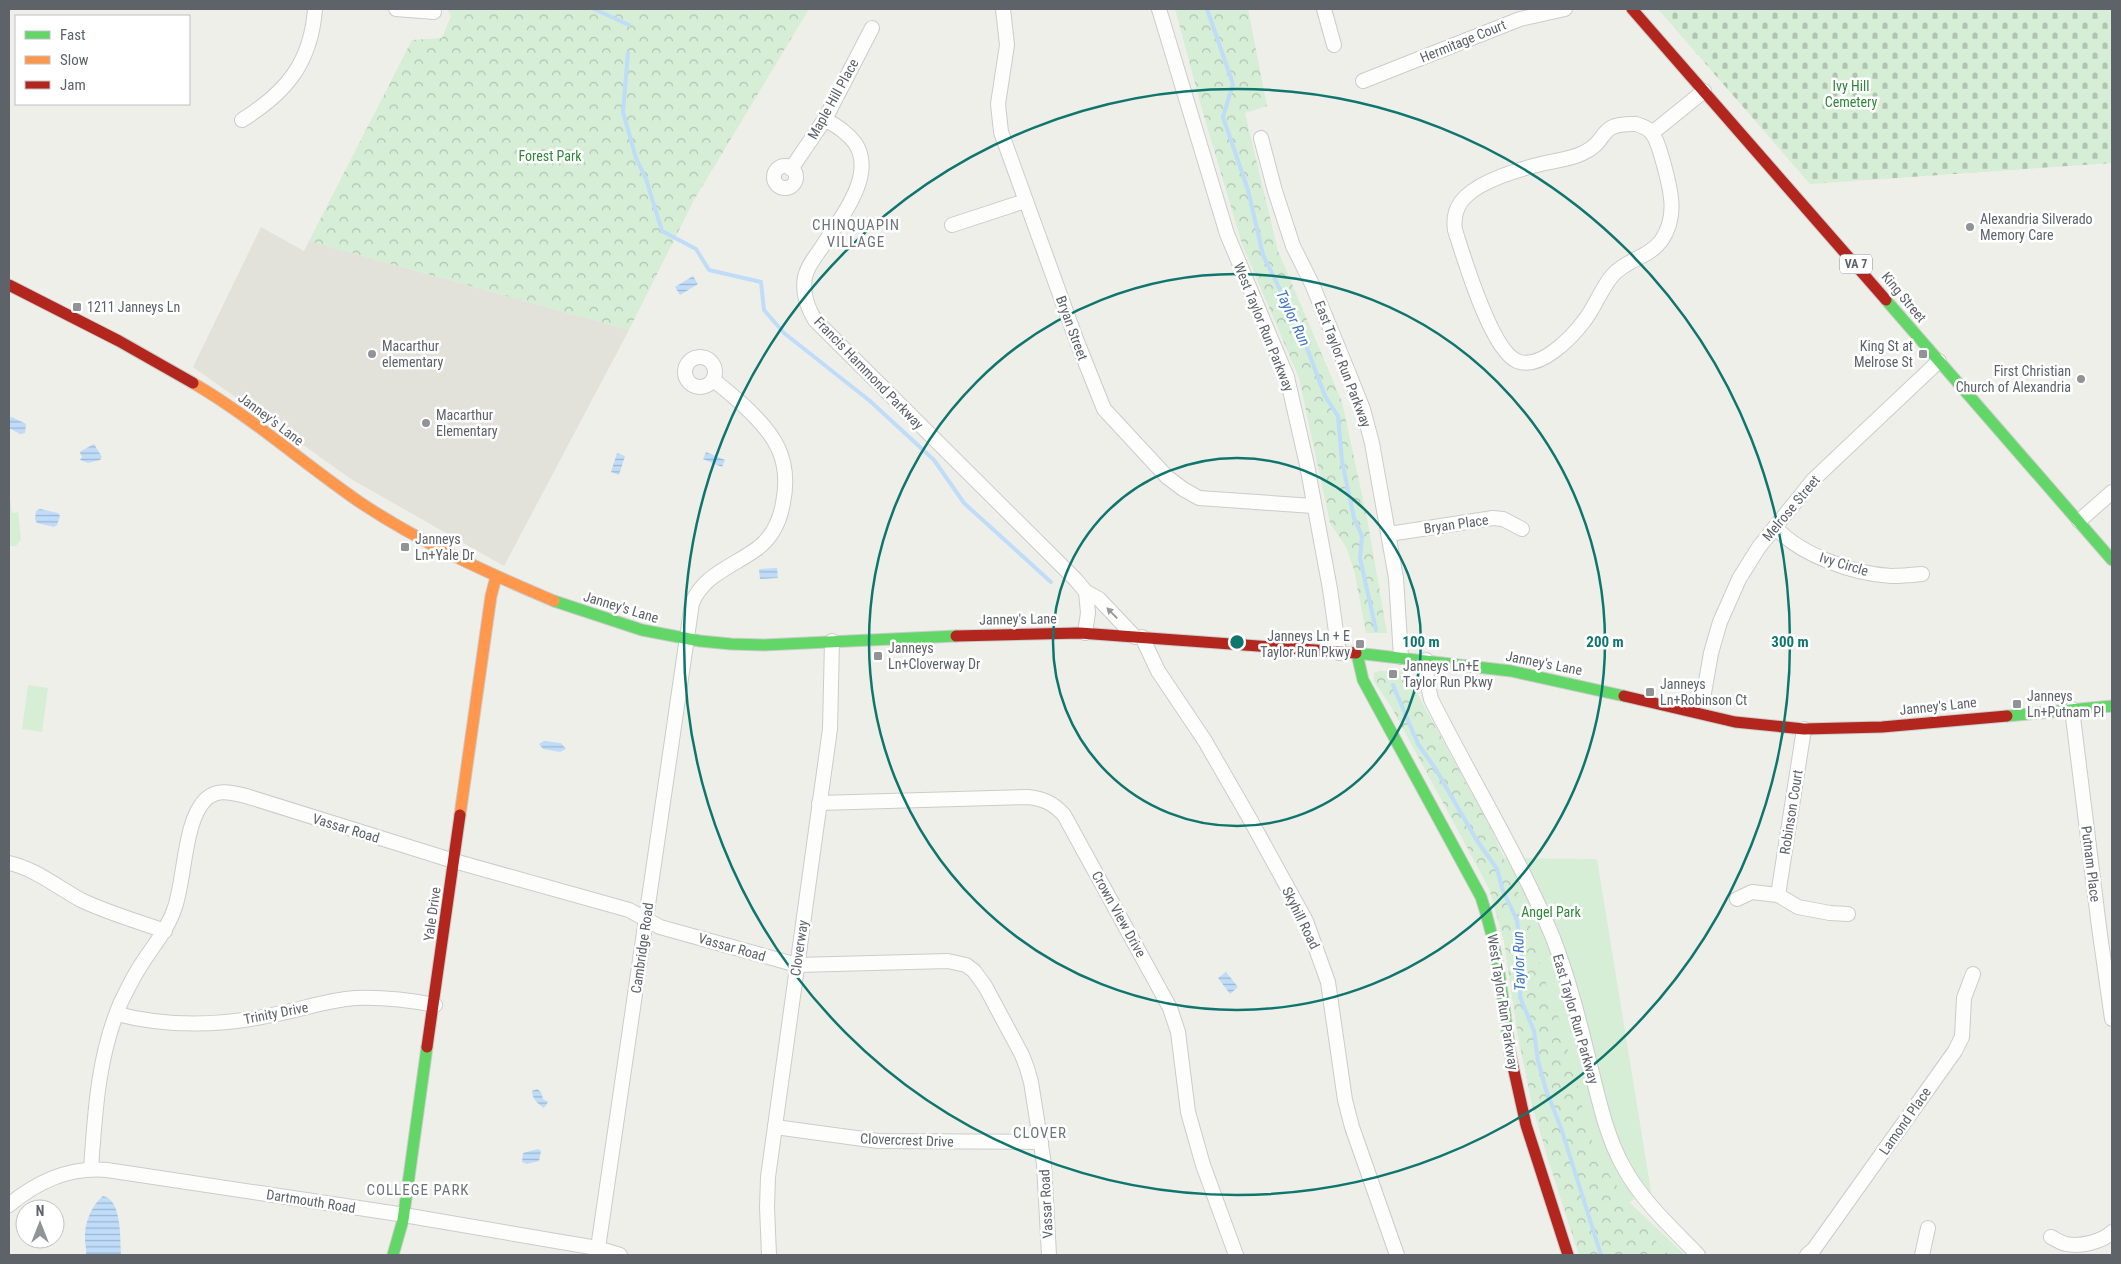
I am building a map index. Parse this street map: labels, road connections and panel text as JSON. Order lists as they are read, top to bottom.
{
  "streets": {
    "main road": [
      "VA 7",
      "King Street",
      "West Taylor Run Parkway",
      "Janney's Lane",
      "Yale Drive"
    ],
    "street": [
      "Hermitage Court",
      "Maple Hill Place",
      "Bryan Street",
      "East Taylor Run Parkway",
      "Francis Hammond Parkway",
      "Melrose Street",
      "Bryan Place",
      "Ivy Circle",
      "Robinson Court",
      "Vassar Road",
      "Putnam Place",
      "Crown View Drive",
      "Skyhill Road",
      "Cambridge Road",
      "Cloverway",
      "Trinity Drive",
      "Lamond Place",
      "Clovercrest Drive",
      "Dartmouth Road"
    ]
  },
  "crossings": [
    ["Maple Hill Place", "Francis Hammond Parkway"],
    ["King Street", "Melrose Street"],
    ["West Taylor Run Parkway", "Bryan Street"],
    ["West Taylor Run Parkway", "Janney's Lane"],
    ["East Taylor Run Parkway", "Janney's Lane"],
    ["East Taylor Run Parkway", "Bryan Place"],
    ["Francis Hammond Parkway", "Janney's Lane"],
    ["Francis Hammond Parkway", "Skyhill Road"],
    ["Janney's Lane", "Robinson Court"],
    ["Janney's Lane", "Putnam Place"],
    ["Janney's Lane", "Yale Drive"],
    ["Janney's Lane", "Skyhill Road"],
    ["Janney's Lane", "Cambridge Road"],
    ["Janney's Lane", "Cloverway"],
    ["Melrose Street", "Ivy Circle"],
    ["Vassar Road", "Yale Drive"],
    ["Vassar Road", "Cambridge Road"],
    ["Vassar Road", "Cloverway"],
    ["Vassar Road", "Clovercrest Drive"],
    ["Yale Drive", "Trinity Drive"],
    ["Yale Drive", "Dartmouth Road"],
    ["Crown View Drive", "Cloverway"],
    ["Cambridge Road", "Dartmouth Road"],
    ["Cloverway", "Clovercrest Drive"]
  ],
  "districts": ["CHINQUAPIN VILLAGE", "CLOVER", "COLLEGE PARK"],
  "water": ["Taylor Run"],
  "parks": ["Ivy Hill Cemetery", "Forest Park", "Angel Park"],
  "places": {
    "other": [
      "Alexandria Silverado Memory Care",
      "Macarthur elementary",
      "First Christian Church of Alexandria",
      "Macarthur Elementary"
    ],
    "transit": [
      "1211 Janneys Ln",
      "King St at Melrose St",
      "Janneys Ln+Yale Dr",
      "Janneys Ln + E Taylor Run Pkwy",
      "Janneys Ln+Cloverway Dr",
      "Janneys Ln+E Taylor Run Pkwy",
      "Janneys Ln+Robinson Ct",
      "Janneys Ln+Putnam Pl"
    ]
  },
  "legend": ["Fast", "Slow", "Jam"],
  "north": "top",
  "rings": ["100 m", "200 m", "300 m"]
}
